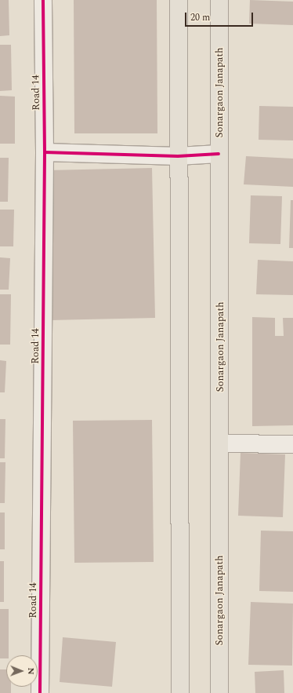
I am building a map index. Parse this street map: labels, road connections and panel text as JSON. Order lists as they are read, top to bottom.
{
  "streets": {
    "main road": ["Sonargaon Janapath"],
    "street": ["Road 14"]
  },
  "scale_bar": "20 m",
  "north": "right"
}
